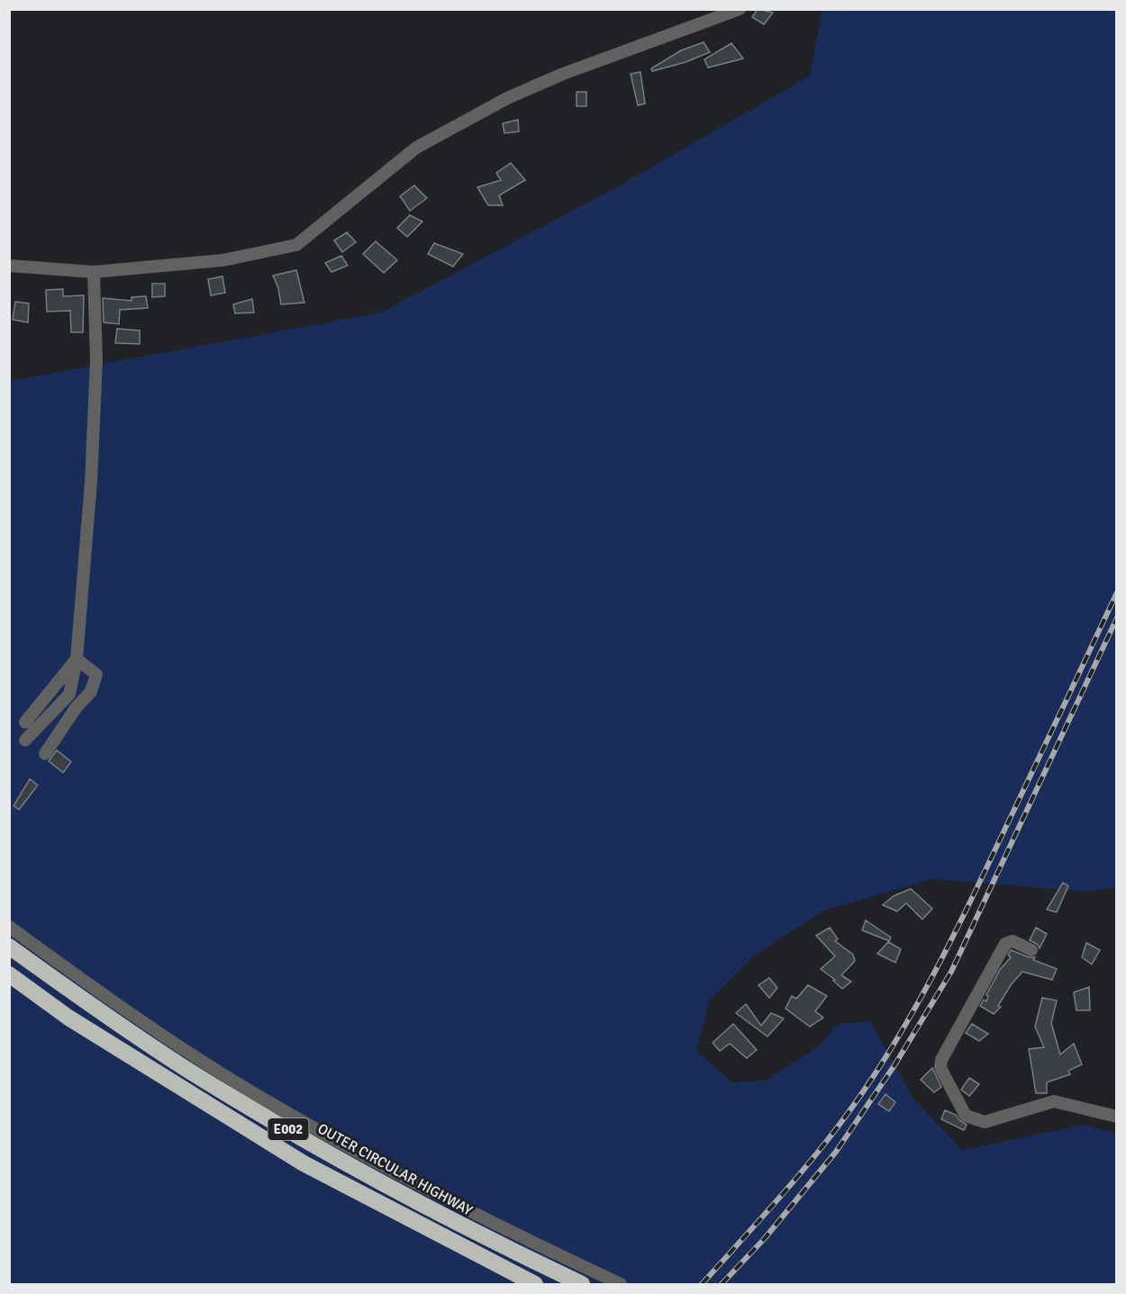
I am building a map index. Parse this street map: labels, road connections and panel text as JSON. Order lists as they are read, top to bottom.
{
  "streets": {
    "highway": ["E002", "OUTER CIRCULAR HIGHWAY"]
  }
}
